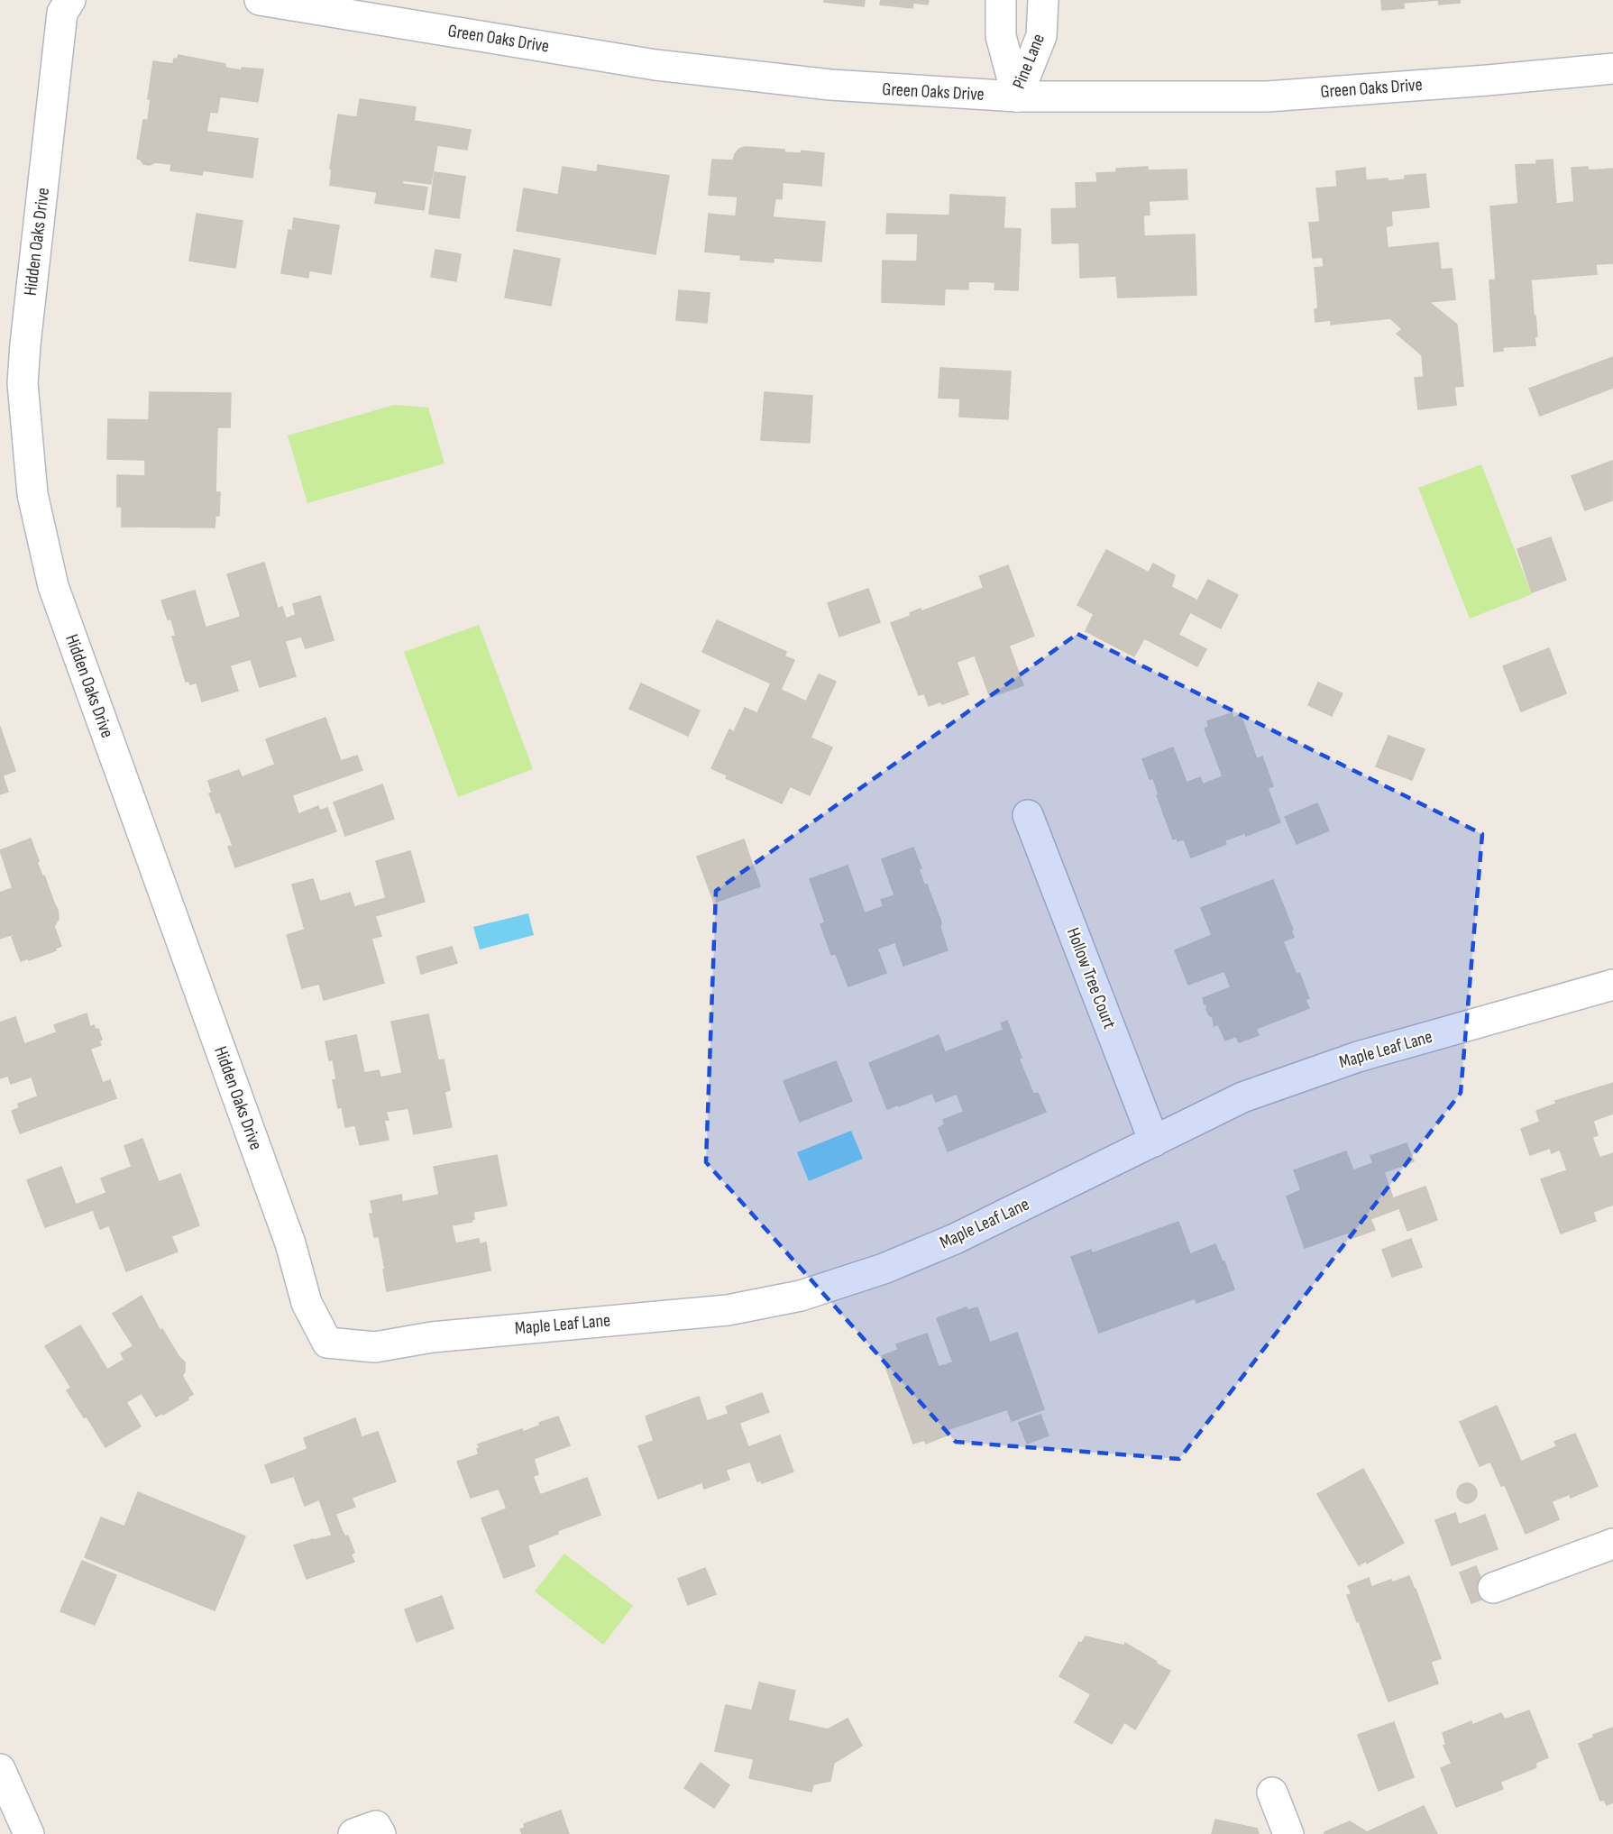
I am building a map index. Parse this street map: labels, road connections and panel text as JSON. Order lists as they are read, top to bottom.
{
  "streets": {
    "street": [
      "Green Oaks Drive",
      "Pine Lane",
      "Hidden Oaks Drive",
      "Hollow Tree Court",
      "Maple Leaf Lane"
    ]
  },
  "crossings": [
    ["Green Oaks Drive", "Pine Lane"],
    ["Hidden Oaks Drive", "Maple Leaf Lane"],
    ["Hollow Tree Court", "Maple Leaf Lane"]
  ]
}
